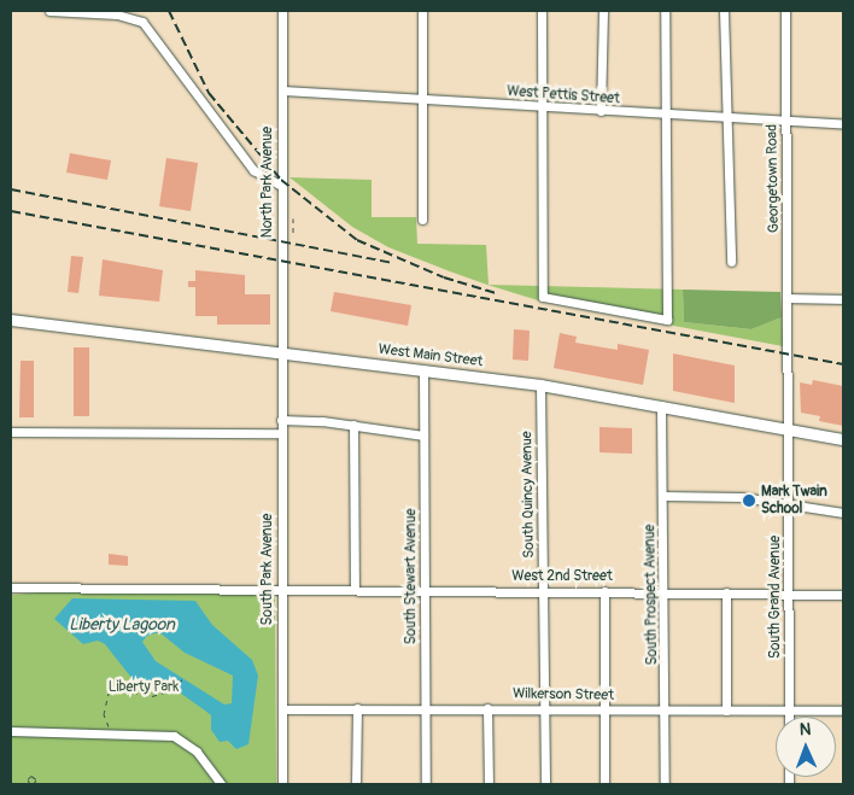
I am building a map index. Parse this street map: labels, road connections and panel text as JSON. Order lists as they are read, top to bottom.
{
  "streets": {
    "main road": ["West Main Street"],
    "street": [
      "West Pettis Street",
      "Georgetown Road",
      "North Park Avenue",
      "South Quincy Avenue",
      "South Park Avenue",
      "South Stewart Avenue",
      "West 2nd Street",
      "South Prospect Avenue",
      "South Grand Avenue",
      "Wilkerson Street"
    ]
  },
  "crossings": [
    ["West Pettis Street", "Georgetown Road"],
    ["West Pettis Street", "North Park Avenue"],
    ["Georgetown Road", "West Main Street"],
    ["Georgetown Road", "South Grand Avenue"],
    ["North Park Avenue", "West Main Street"],
    ["North Park Avenue", "South Park Avenue"],
    ["West Main Street", "South Quincy Avenue"],
    ["West Main Street", "South Park Avenue"],
    ["West Main Street", "South Stewart Avenue"],
    ["West Main Street", "South Prospect Avenue"],
    ["West Main Street", "South Grand Avenue"],
    ["South Quincy Avenue", "West 2nd Street"],
    ["South Quincy Avenue", "Wilkerson Street"],
    ["South Park Avenue", "West 2nd Street"],
    ["South Park Avenue", "Wilkerson Street"],
    ["South Stewart Avenue", "West 2nd Street"],
    ["South Stewart Avenue", "Wilkerson Street"],
    ["West 2nd Street", "South Prospect Avenue"],
    ["West 2nd Street", "South Grand Avenue"],
    ["South Prospect Avenue", "Wilkerson Street"],
    ["South Grand Avenue", "Wilkerson Street"]
  ],
  "water": ["Liberty Lagoon"],
  "parks": ["Liberty Park"],
  "places": ["Mark Twain School"],
  "north": "top"
}
